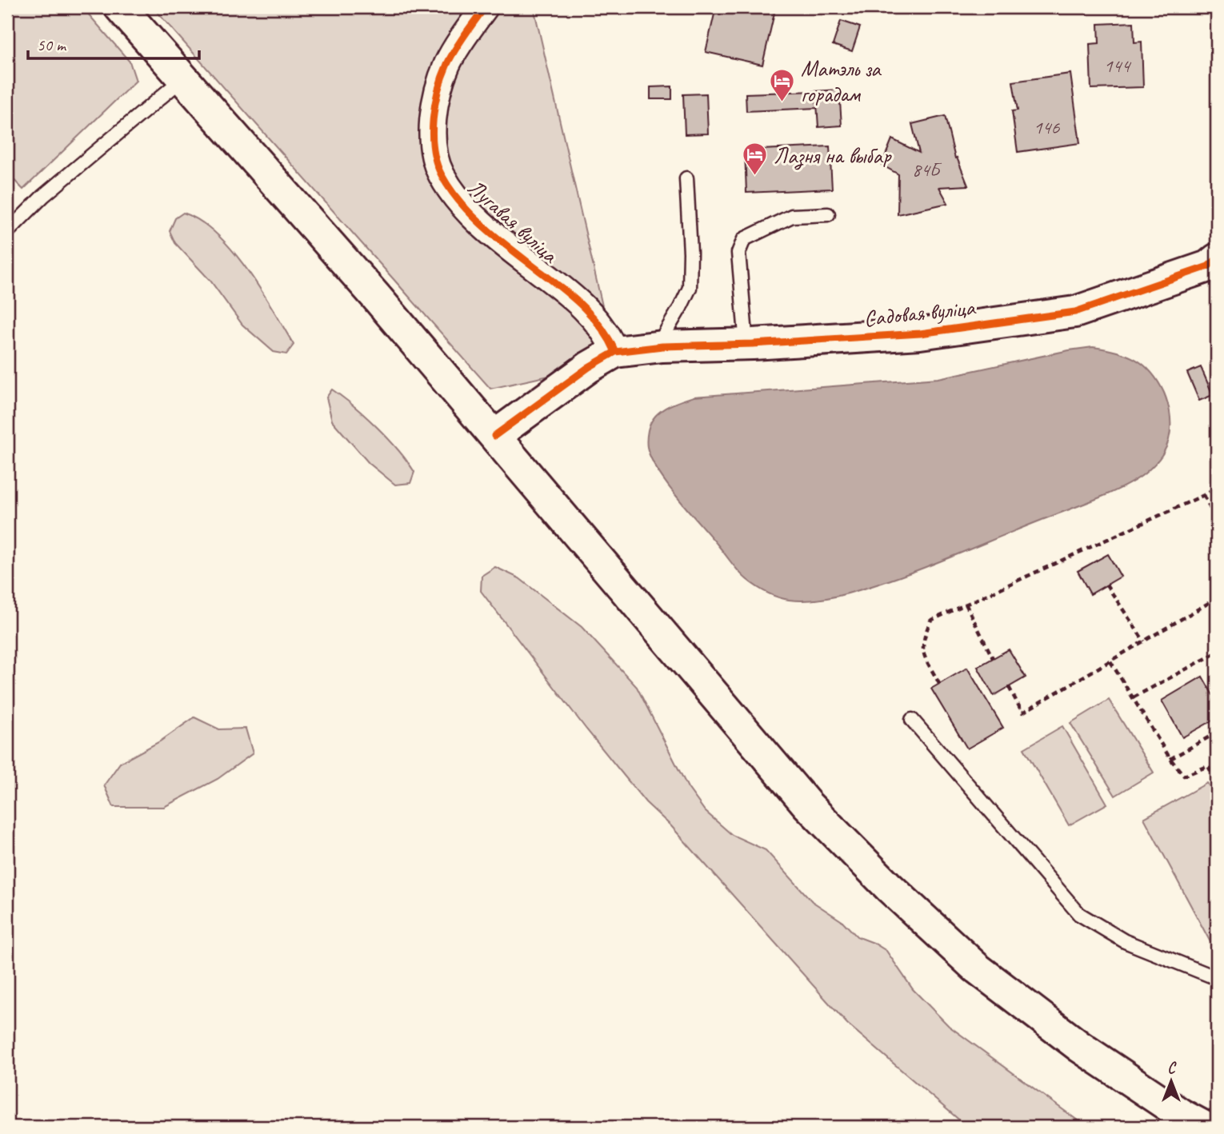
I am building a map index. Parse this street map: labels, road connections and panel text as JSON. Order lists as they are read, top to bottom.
{
  "streets": {
    "main road": ["Садовая вуліца"],
    "street": ["Лугавая вуліца"]
  },
  "crossings": [
    ["Лугавая вуліца", "Садовая вуліца"]
  ],
  "places": {
    "hotel": ["Матэль за горадам", "Лазня на выбар"]
  },
  "house_numbers": ["144", "146", "84Б"],
  "scale_bar": "50 m",
  "north": "top"
}
